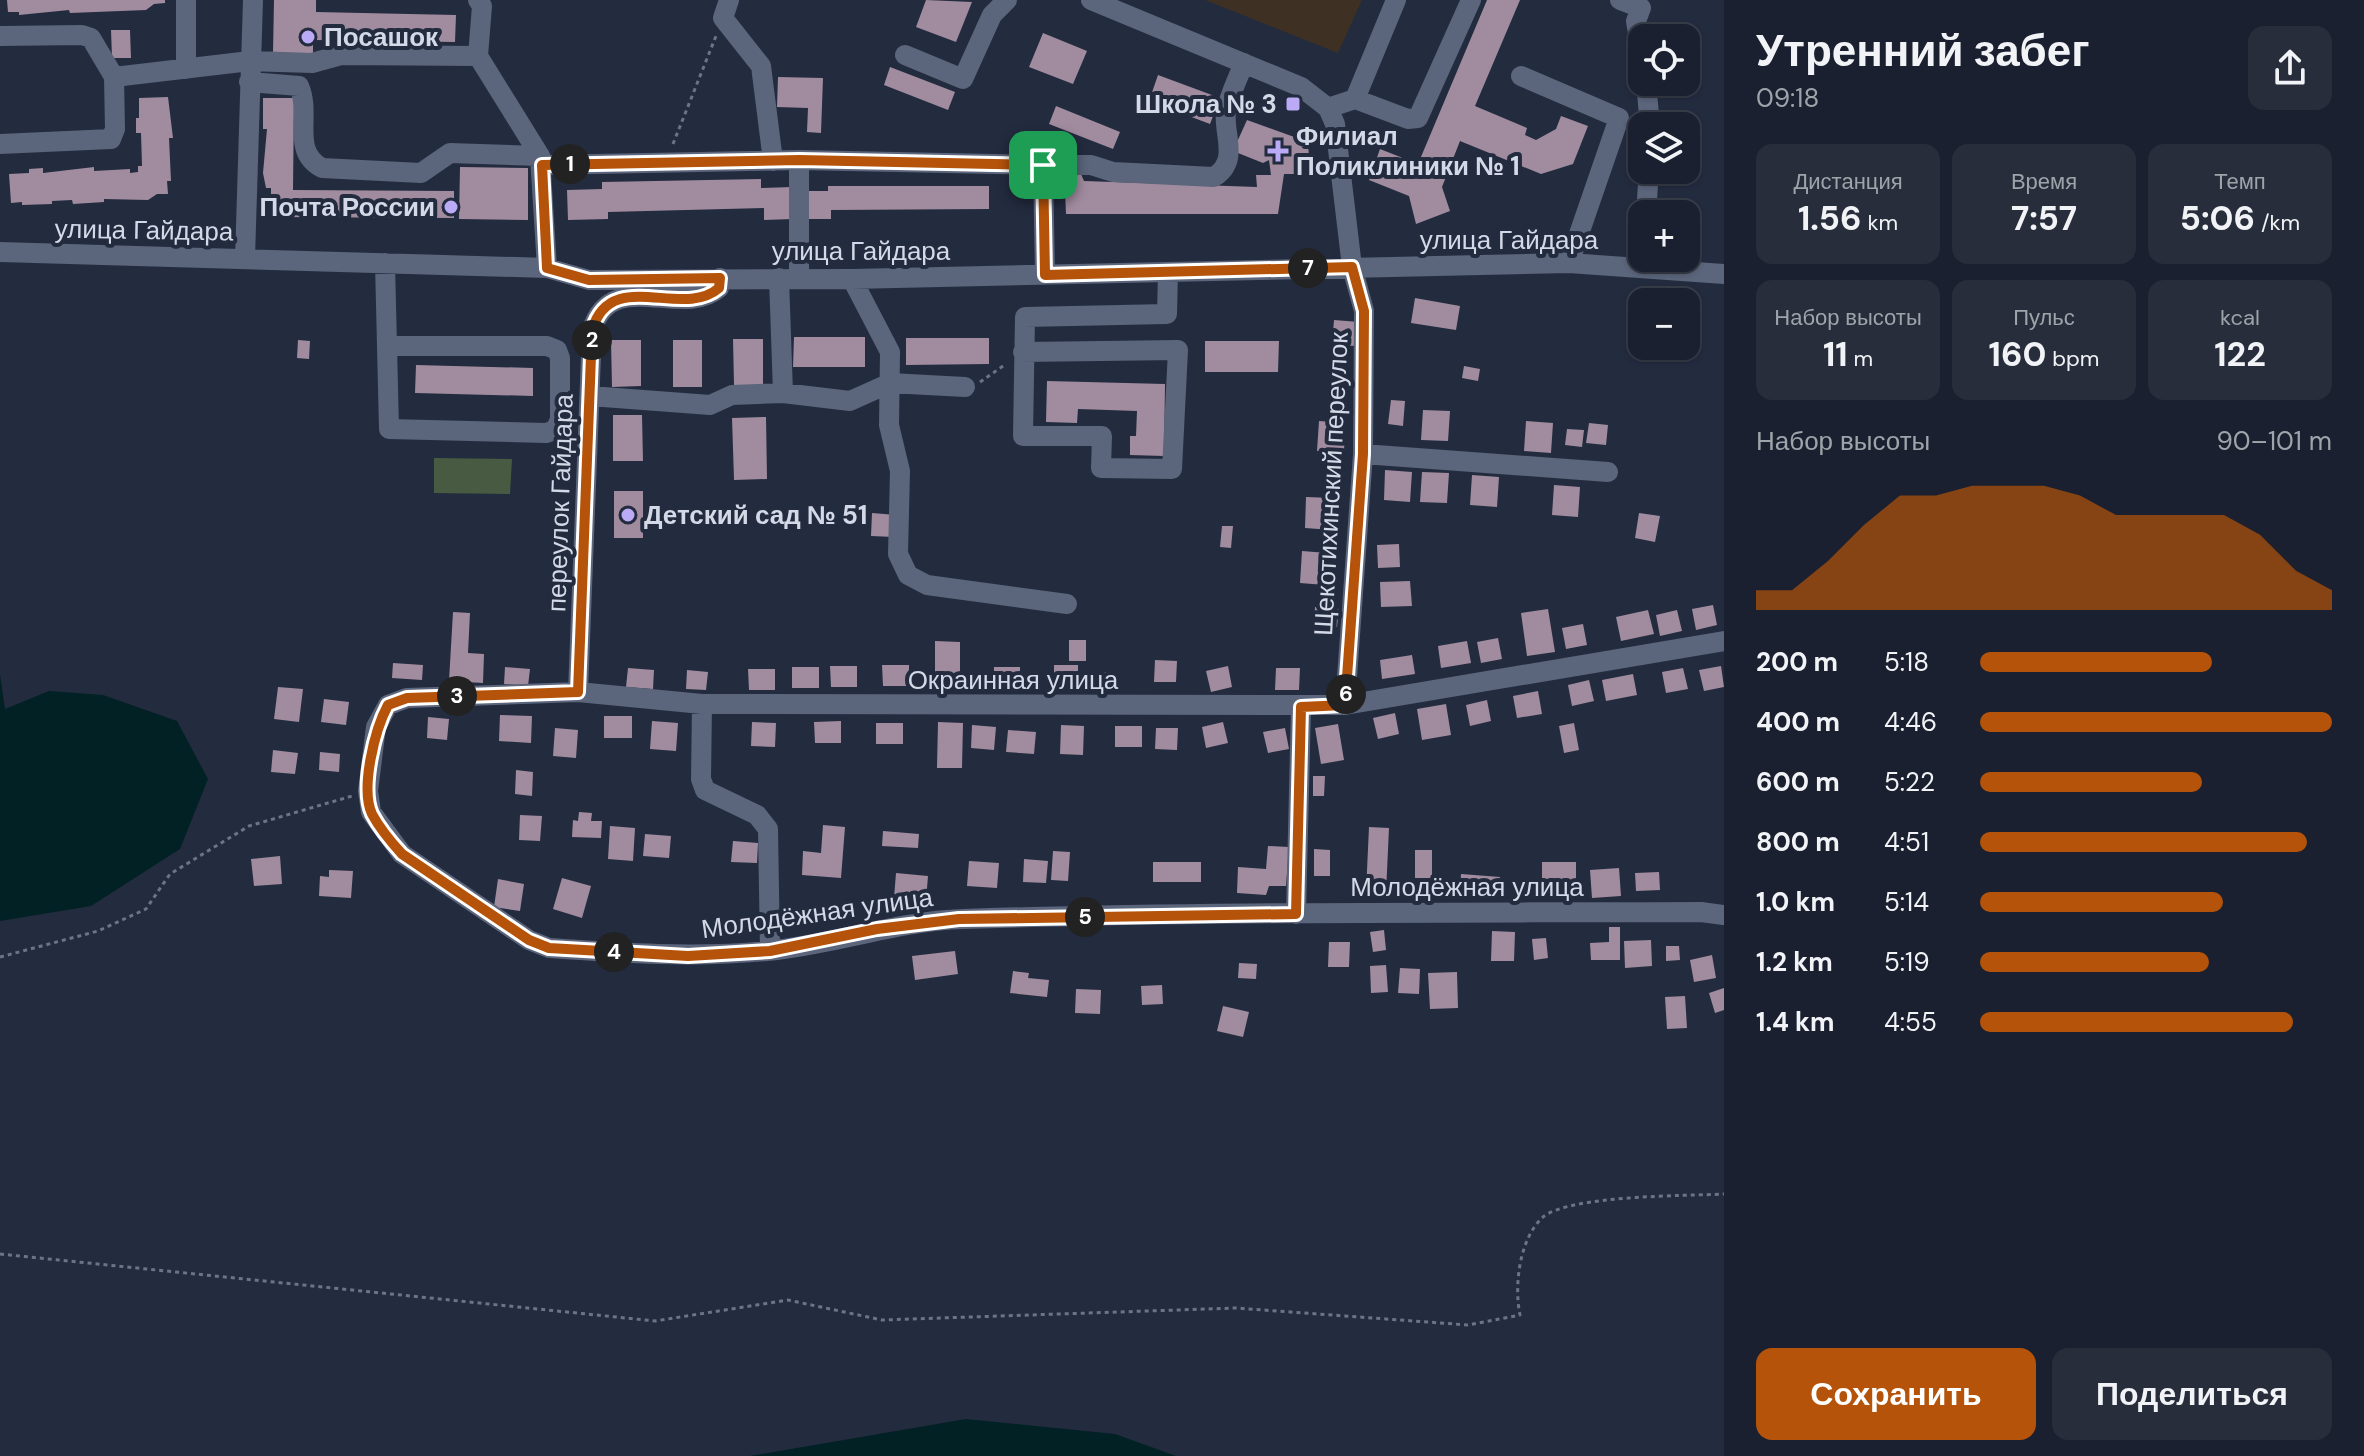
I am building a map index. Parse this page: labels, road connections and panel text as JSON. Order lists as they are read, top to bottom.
{
  "streets": {
    "street": [
      "улица Гайдара",
      "Щекотихинский переулок",
      "переулок Гайдара",
      "Окраинная улица",
      "Молодёжная улица"
    ]
  },
  "crossings": [
    ["улица Гайдара", "Щекотихинский переулок"],
    ["улица Гайдара", "переулок Гайдара"],
    ["Щекотихинский переулок", "Окраинная улица"],
    ["переулок Гайдара", "Окраинная улица"],
    ["Окраинная улица", "Молодёжная улица"]
  ],
  "places": {
    "other": ["Посашок", "Почта России", "Детский сад № 51"],
    "transit": ["Школа № 3"],
    "health": ["Филиал Поликлиники № 1"]
  },
  "page": {
    "heading": ["Утренний забег", "09:18"],
    "map_buttons": ["+", "−"],
    "stats": [
      ["Дистанция", "1.56 km"],
      ["Время", "7:57"],
      ["Темп", "5:06 /km"],
      ["Набор высоты", "11 m"],
      ["Пульс", "160 bpm"],
      ["kcal", "122"]
    ],
    "pins": [
      "1",
      "7",
      "2",
      "6",
      "3",
      "5",
      "4"
    ],
    "chart": ["Набор высоты", "90–101 m"],
    "list": [
      {
        "name": "200 m",
        "note": "5:18"
      },
      {
        "name": "400 m",
        "note": "4:46"
      },
      {
        "name": "600 m",
        "note": "5:22"
      },
      {
        "name": "800 m",
        "note": "4:51"
      },
      {
        "name": "1.0 km",
        "note": "5:14"
      },
      {
        "name": "1.2 km",
        "note": "5:19"
      },
      {
        "name": "1.4 km",
        "note": "4:55"
      }
    ],
    "buttons": ["Сохранить", "Поделиться"]
  }
}
